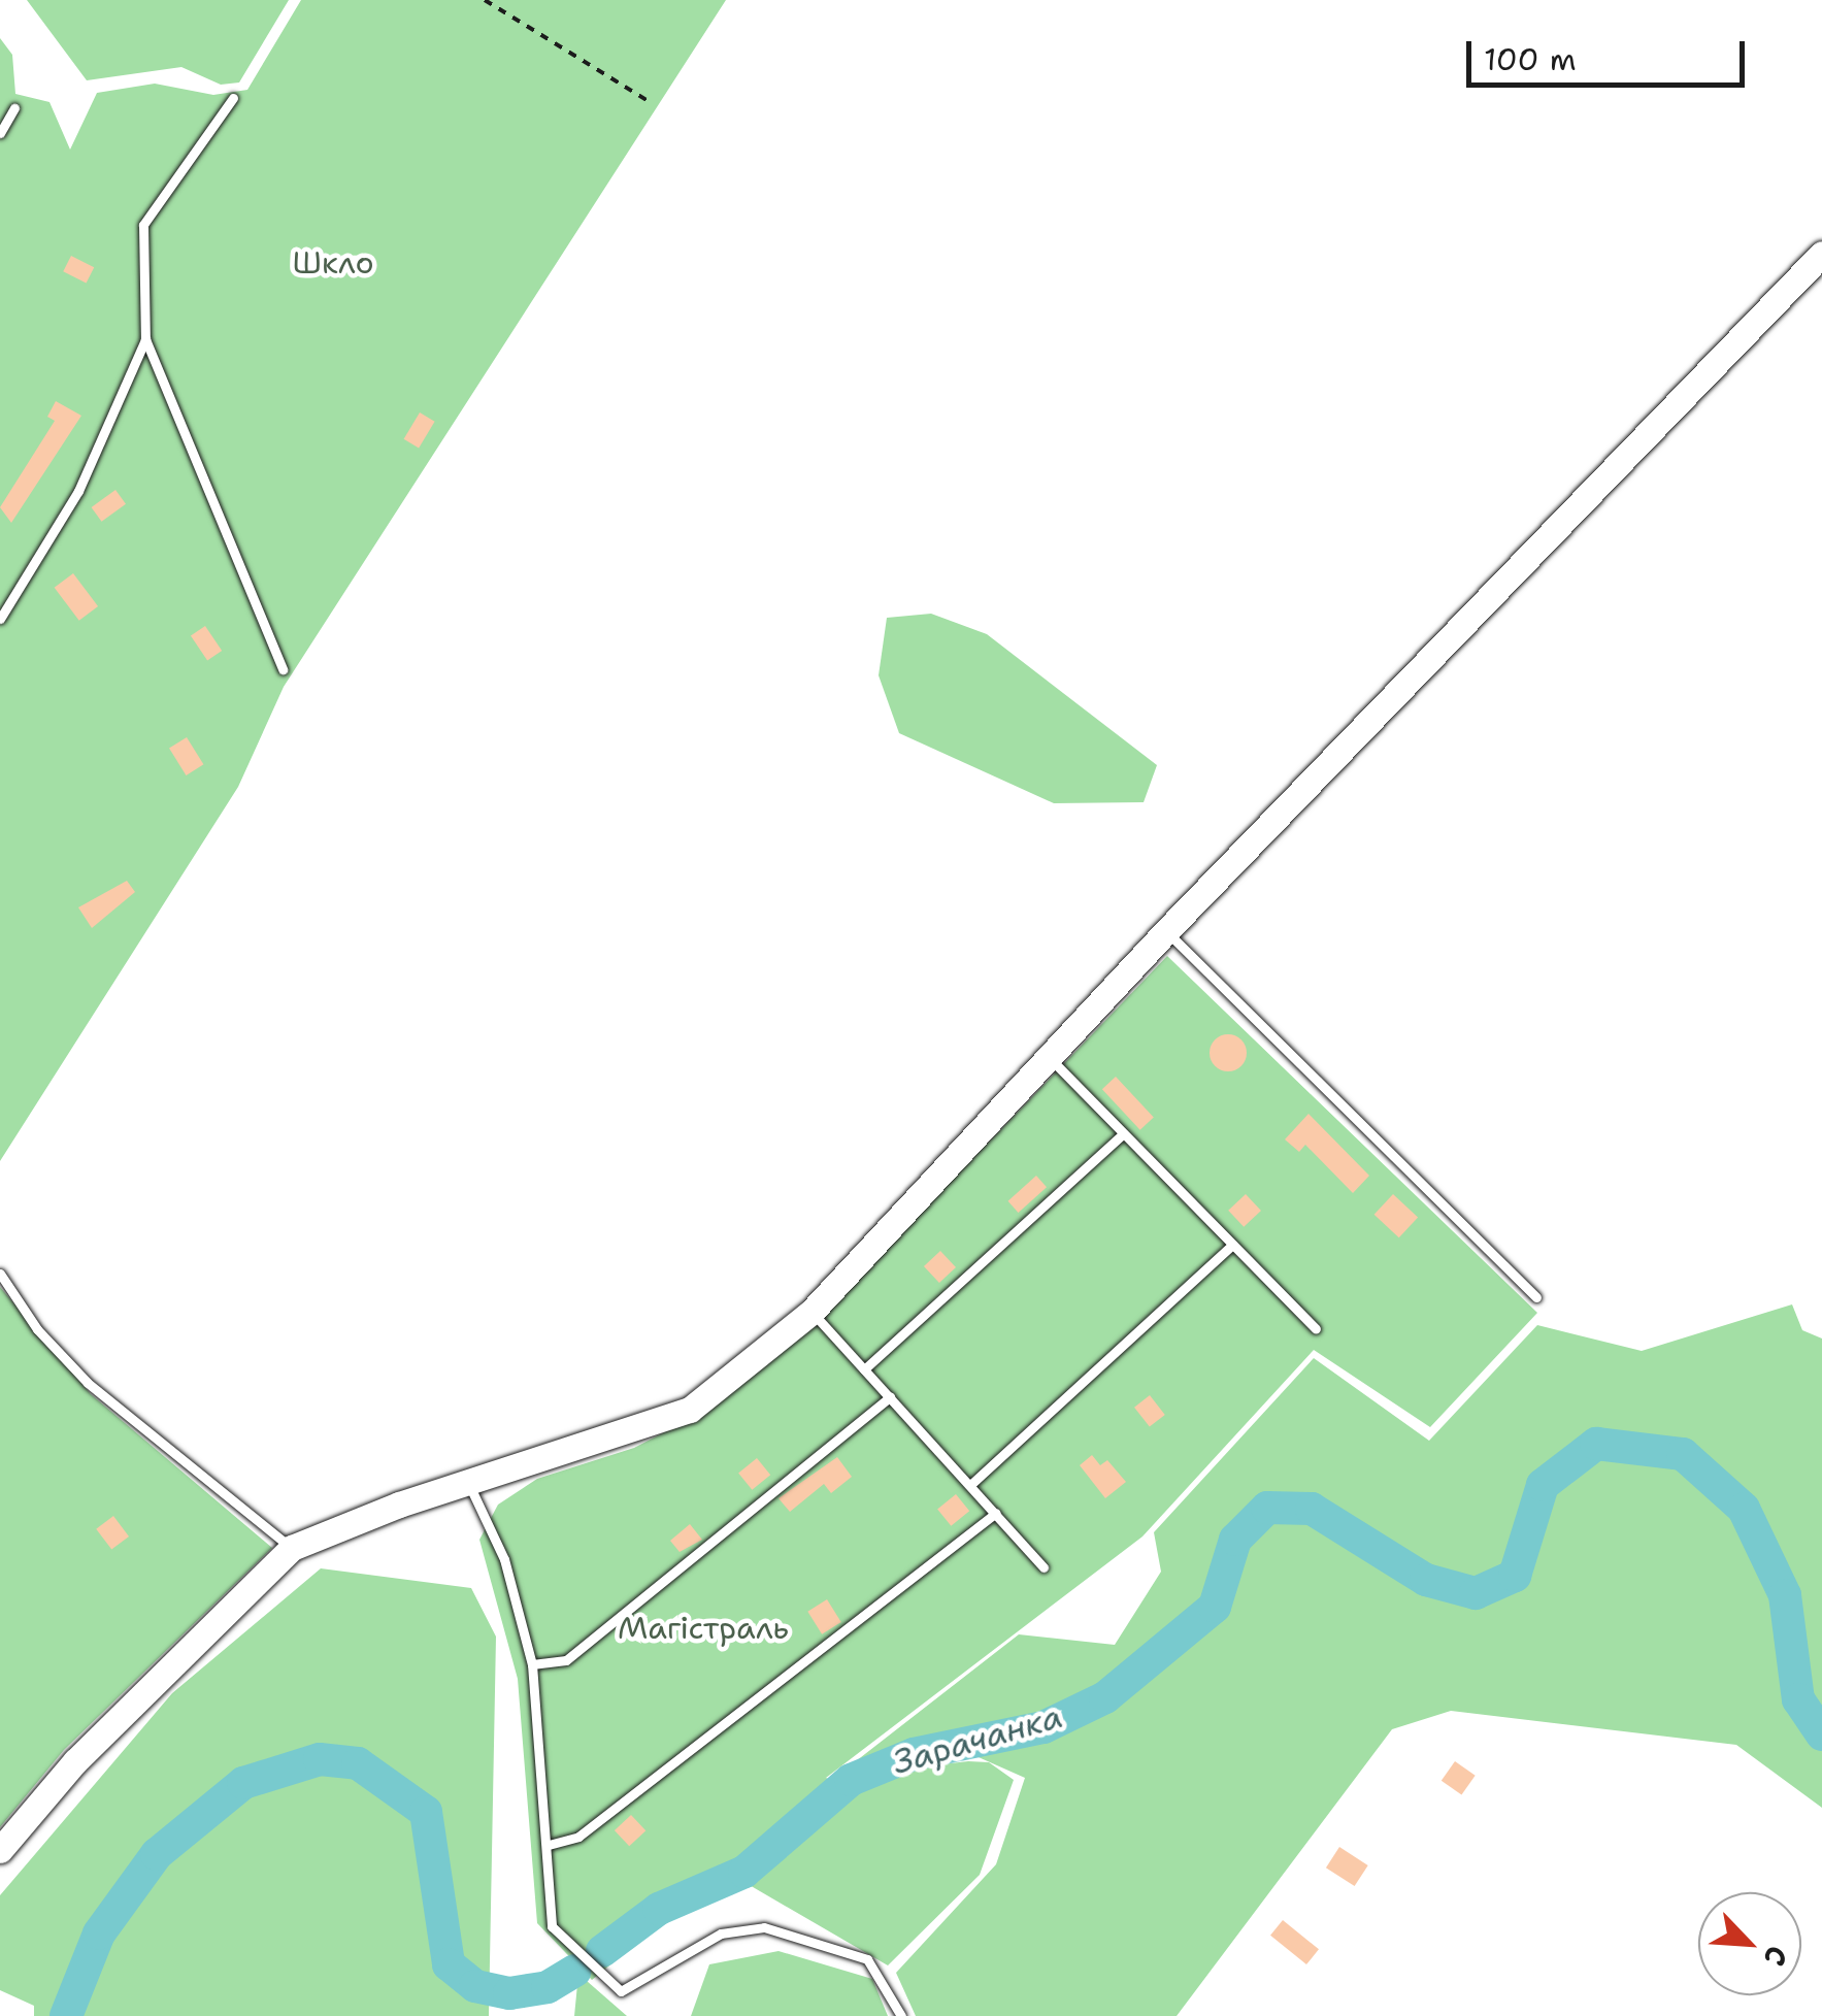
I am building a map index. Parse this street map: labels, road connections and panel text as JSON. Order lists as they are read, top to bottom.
{
  "water": ["Зарачанка"],
  "parks": ["Шкло", "Магістраль"],
  "scale_bar": "100 m",
  "north": "bottom right"
}
